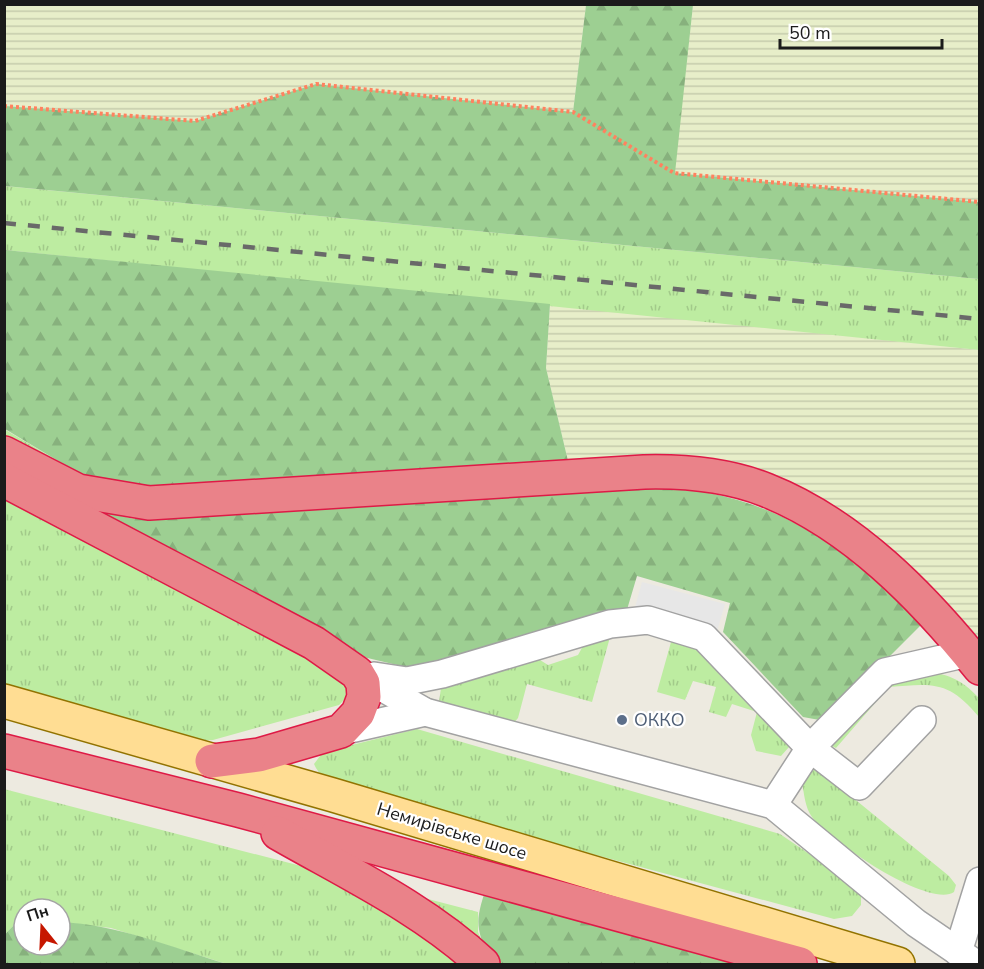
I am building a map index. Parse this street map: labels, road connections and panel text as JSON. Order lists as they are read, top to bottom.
{
  "streets": {
    "main road": ["Немирівське шосе"]
  },
  "places": ["ОККО"],
  "scale_bar": "50 m",
  "north": "top"
}
